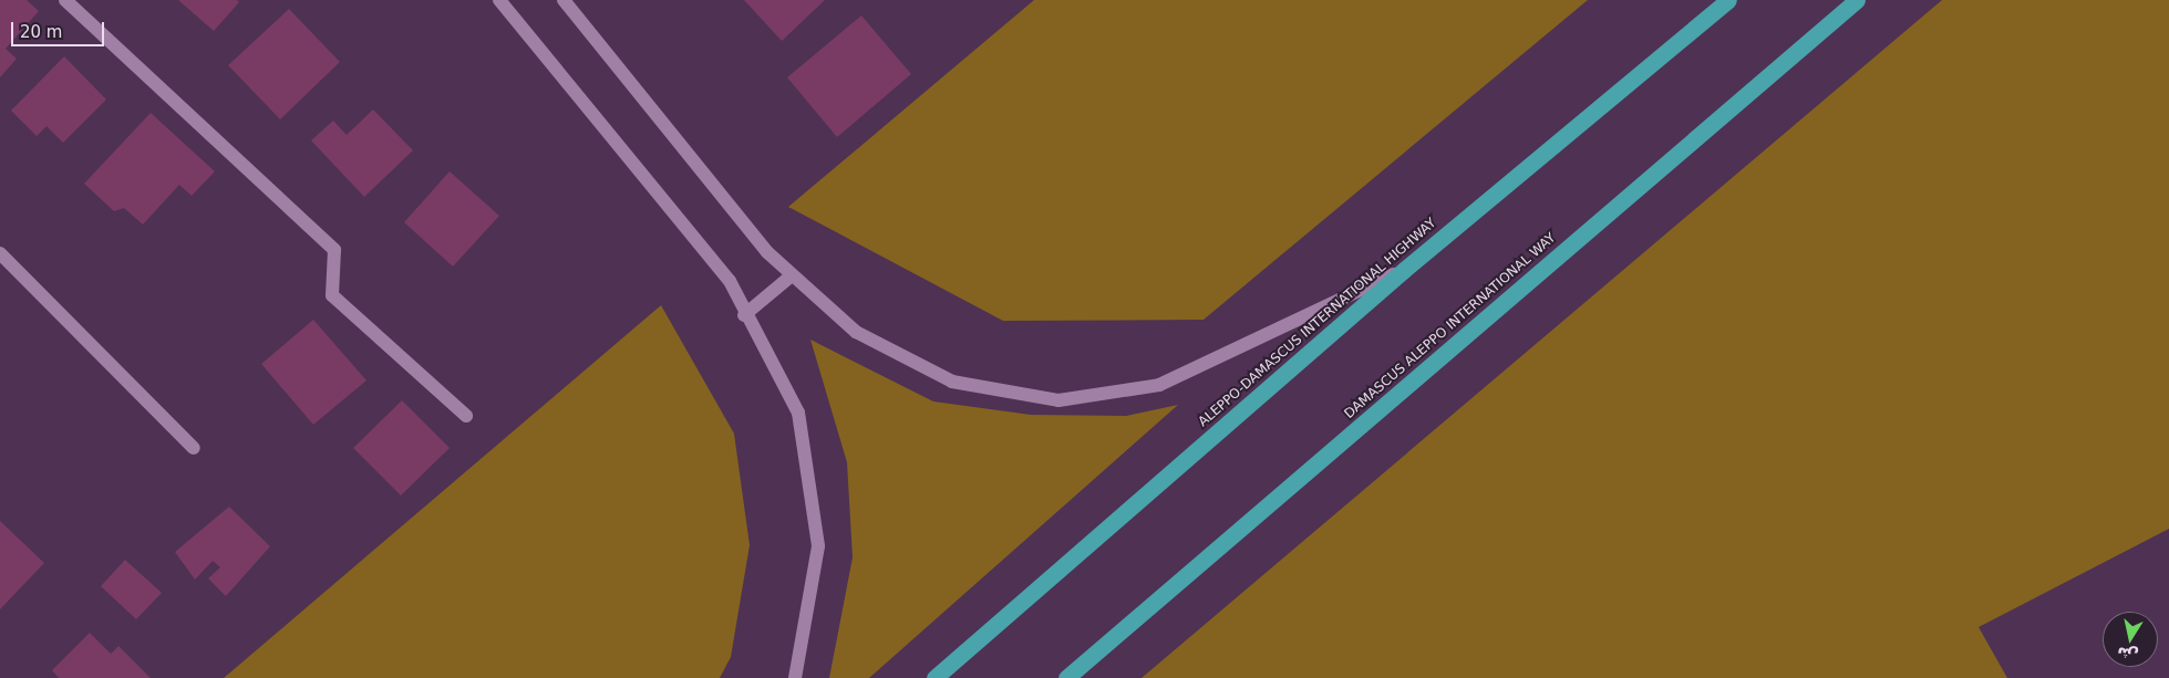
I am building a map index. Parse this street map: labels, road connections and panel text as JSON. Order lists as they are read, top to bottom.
{
  "streets": {
    "highway": ["ALEPPO-DAMASCUS INTERNATIONAL HIGHWAY", "DAMASCUS ALEPPO INTERNATIONAL WAY"]
  },
  "scale_bar": "20 m",
  "north": "bottom"
}
